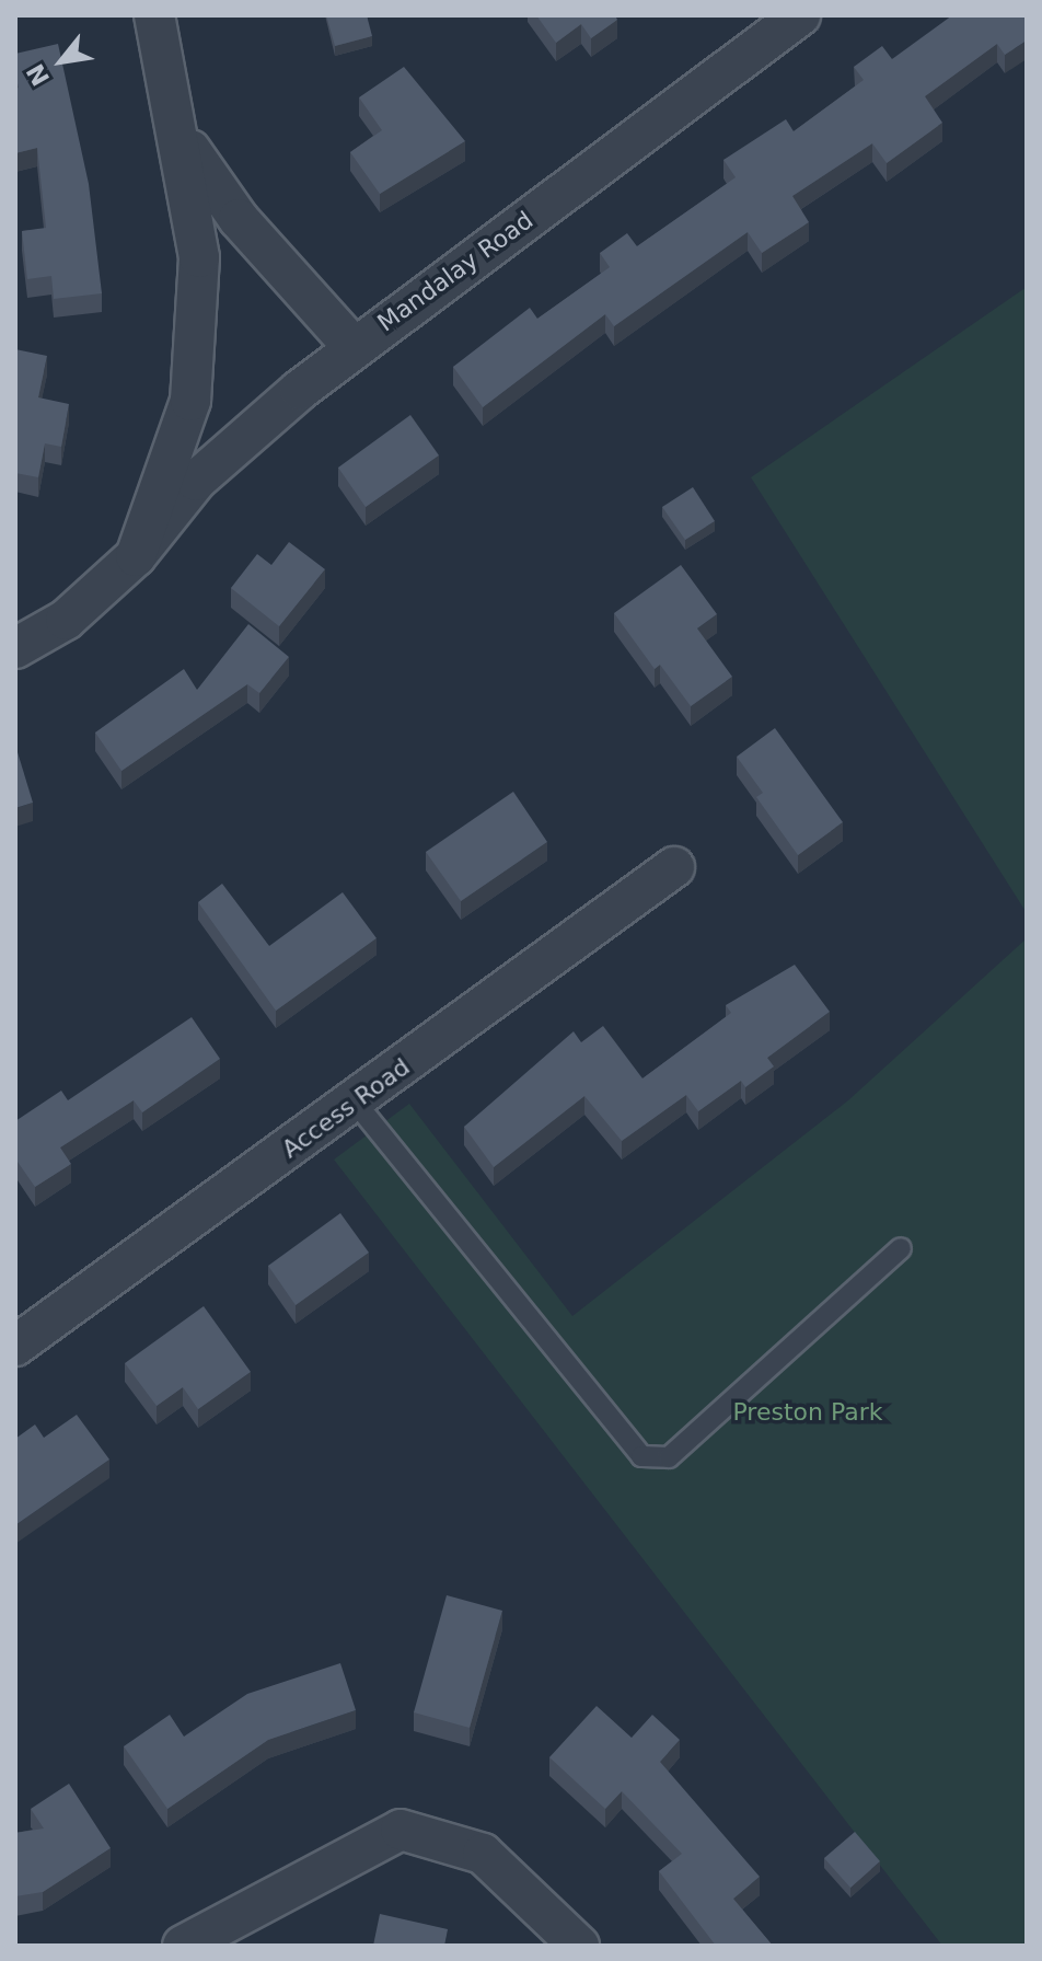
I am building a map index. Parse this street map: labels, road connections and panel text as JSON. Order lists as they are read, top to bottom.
{
  "streets": {
    "street": ["Mandalay Road", "Access Road"]
  },
  "parks": ["Preston Park"],
  "north": "bottom left"
}
